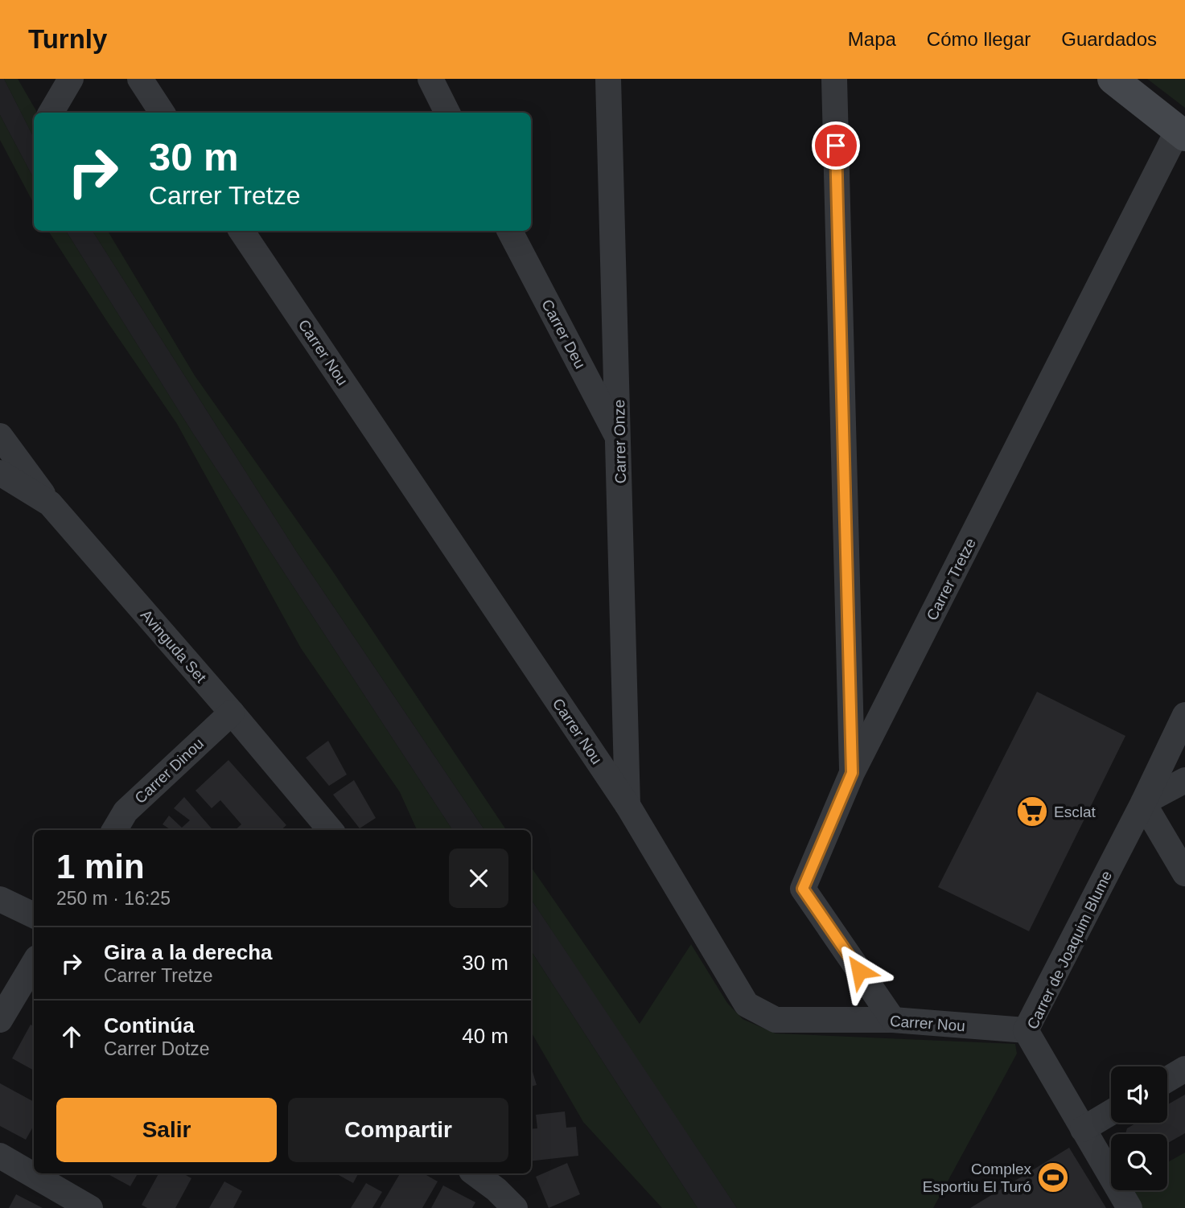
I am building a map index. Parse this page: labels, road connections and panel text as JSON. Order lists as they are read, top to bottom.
{
  "streets": {
    "street": [
      "Carrer Deu",
      "Carrer Nou",
      "Carrer Onze",
      "Carrer Tretze",
      "Avinguda Set",
      "Carrer Dinou",
      "Carrer de Joaquim Blume"
    ]
  },
  "crossings": [
    ["Carrer Deu", "Carrer Onze"],
    ["Carrer Nou", "Carrer Onze"],
    ["Carrer Nou", "Carrer Tretze"],
    ["Carrer Nou", "Carrer de Joaquim Blume"],
    ["Avinguda Set", "Carrer Dinou"]
  ],
  "places": {
    "supermarket": ["Esclat"],
    "sports": ["Complex Esportiu El Turó"]
  },
  "page": {
    "header": "Turnly",
    "nav": ["Mapa", "Cómo llegar", "Guardados"],
    "turn": ["30 m", "Carrer Tretze"],
    "heading": ["1 min", "250 m · 16:25"],
    "list": [
      {
        "name": "Gira a la derecha",
        "note": "Carrer Tretze",
        "value": "30 m"
      },
      {
        "name": "Continúa",
        "note": "Carrer Dotze",
        "value": "40 m"
      }
    ],
    "buttons": ["Salir", "Compartir"]
  }
}
